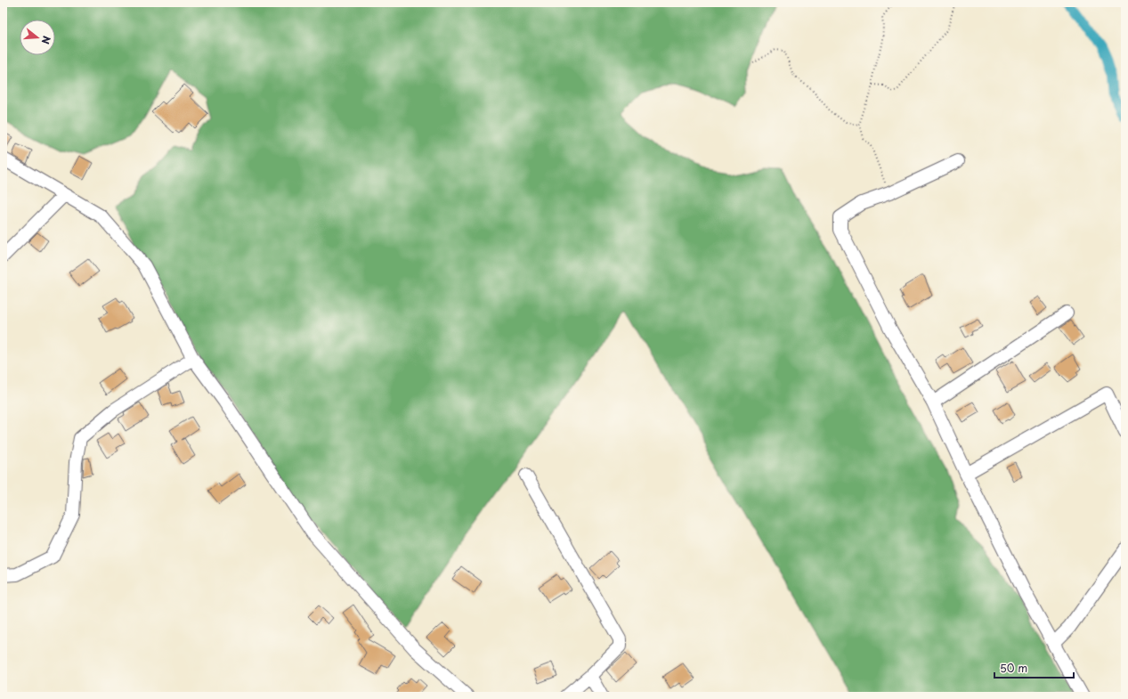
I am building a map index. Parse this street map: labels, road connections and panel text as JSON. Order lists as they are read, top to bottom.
{
  "scale_bar": "50 m",
  "north": "right"
}
